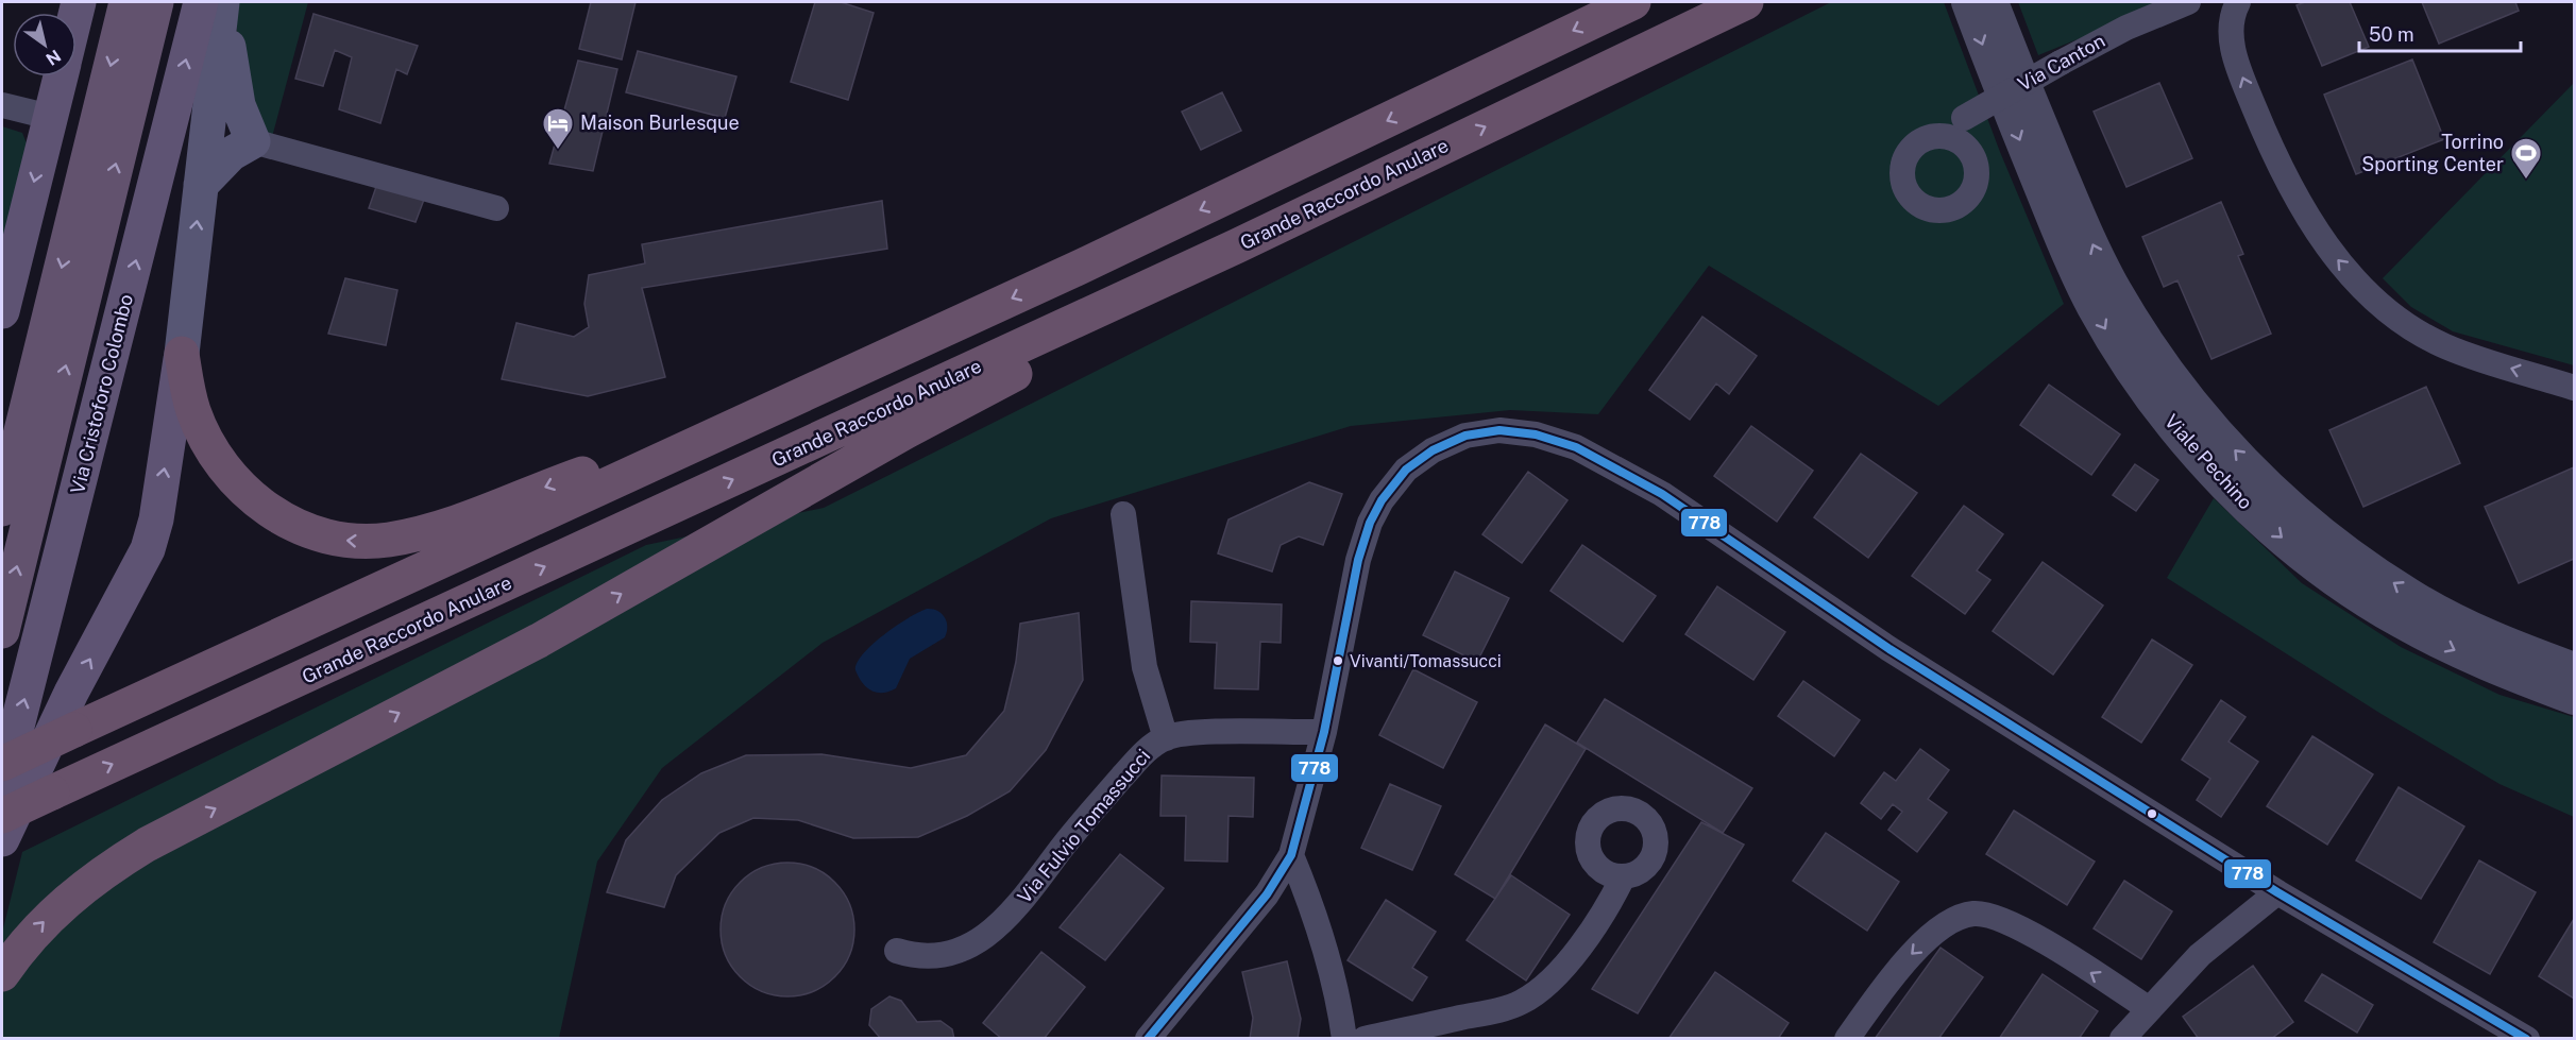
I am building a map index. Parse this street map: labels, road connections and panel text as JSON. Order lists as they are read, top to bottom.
{
  "streets": {
    "highway": ["Grande Raccordo Anulare"],
    "main road": ["Via Cristoforo Colombo"],
    "street": ["Via Canton", "Viale Pechino", "Via Fulvio Tomassucci"]
  },
  "places": {
    "hotel": ["Maison Burlesque"],
    "sports": ["Torrino Sporting Center"],
    "other": ["Vivanti/Tomassucci"]
  },
  "lines": ["transit line 778"],
  "scale_bar": "50 m",
  "north": "bottom right"
}
